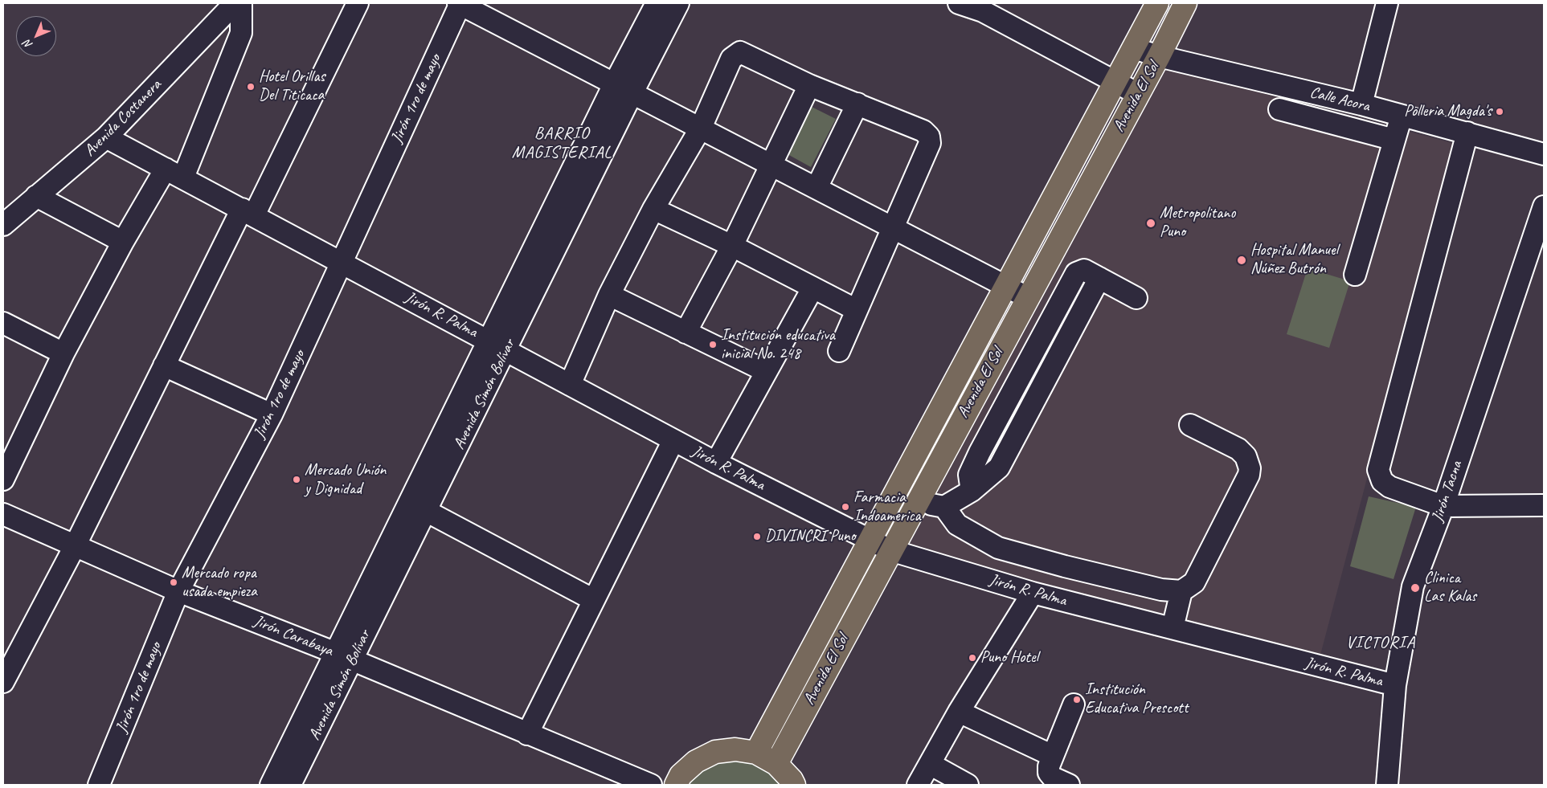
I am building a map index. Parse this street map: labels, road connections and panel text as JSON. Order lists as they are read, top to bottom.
{
  "streets": {
    "main road": ["Avenida El Sol"],
    "street": [
      "Jirón 1ro de mayo",
      "Calle Acora",
      "Avenida Costanera",
      "Jirón R. Palma",
      "Avenida Simón Bolívar",
      "Jirón Tacna",
      "Jirón Carabaya"
    ]
  },
  "crossings": [
    ["Avenida El Sol", "Calle Acora"],
    ["Avenida El Sol", "Jirón R. Palma"],
    ["Jirón 1ro de mayo", "Jirón R. Palma"],
    ["Jirón 1ro de mayo", "Jirón Carabaya"],
    ["Avenida Costanera", "Jirón R. Palma"],
    ["Jirón R. Palma", "Avenida Simón Bolívar"],
    ["Jirón R. Palma", "Jirón Tacna"],
    ["Avenida Simón Bolívar", "Jirón Carabaya"]
  ],
  "districts": ["BARRIO MAGISTERIAL", "VICTORIA"],
  "places": [
    "Hotel Orillas Del Titicaca",
    "Polleria Magda's",
    "Metropolitano Puno",
    "Hospital Manuel Núñez Butrón",
    "Institución educativa inicial No. 248",
    "Mercado Unión y Dignidad",
    "Farmacia Indoamerica",
    "DIVINCRI Puno",
    "Mercado ropa usada empieza",
    "Clinica Las Kalas",
    "Puno Hotel",
    "Institución Educativa Prescott"
  ],
  "north": "bottom left"
}
